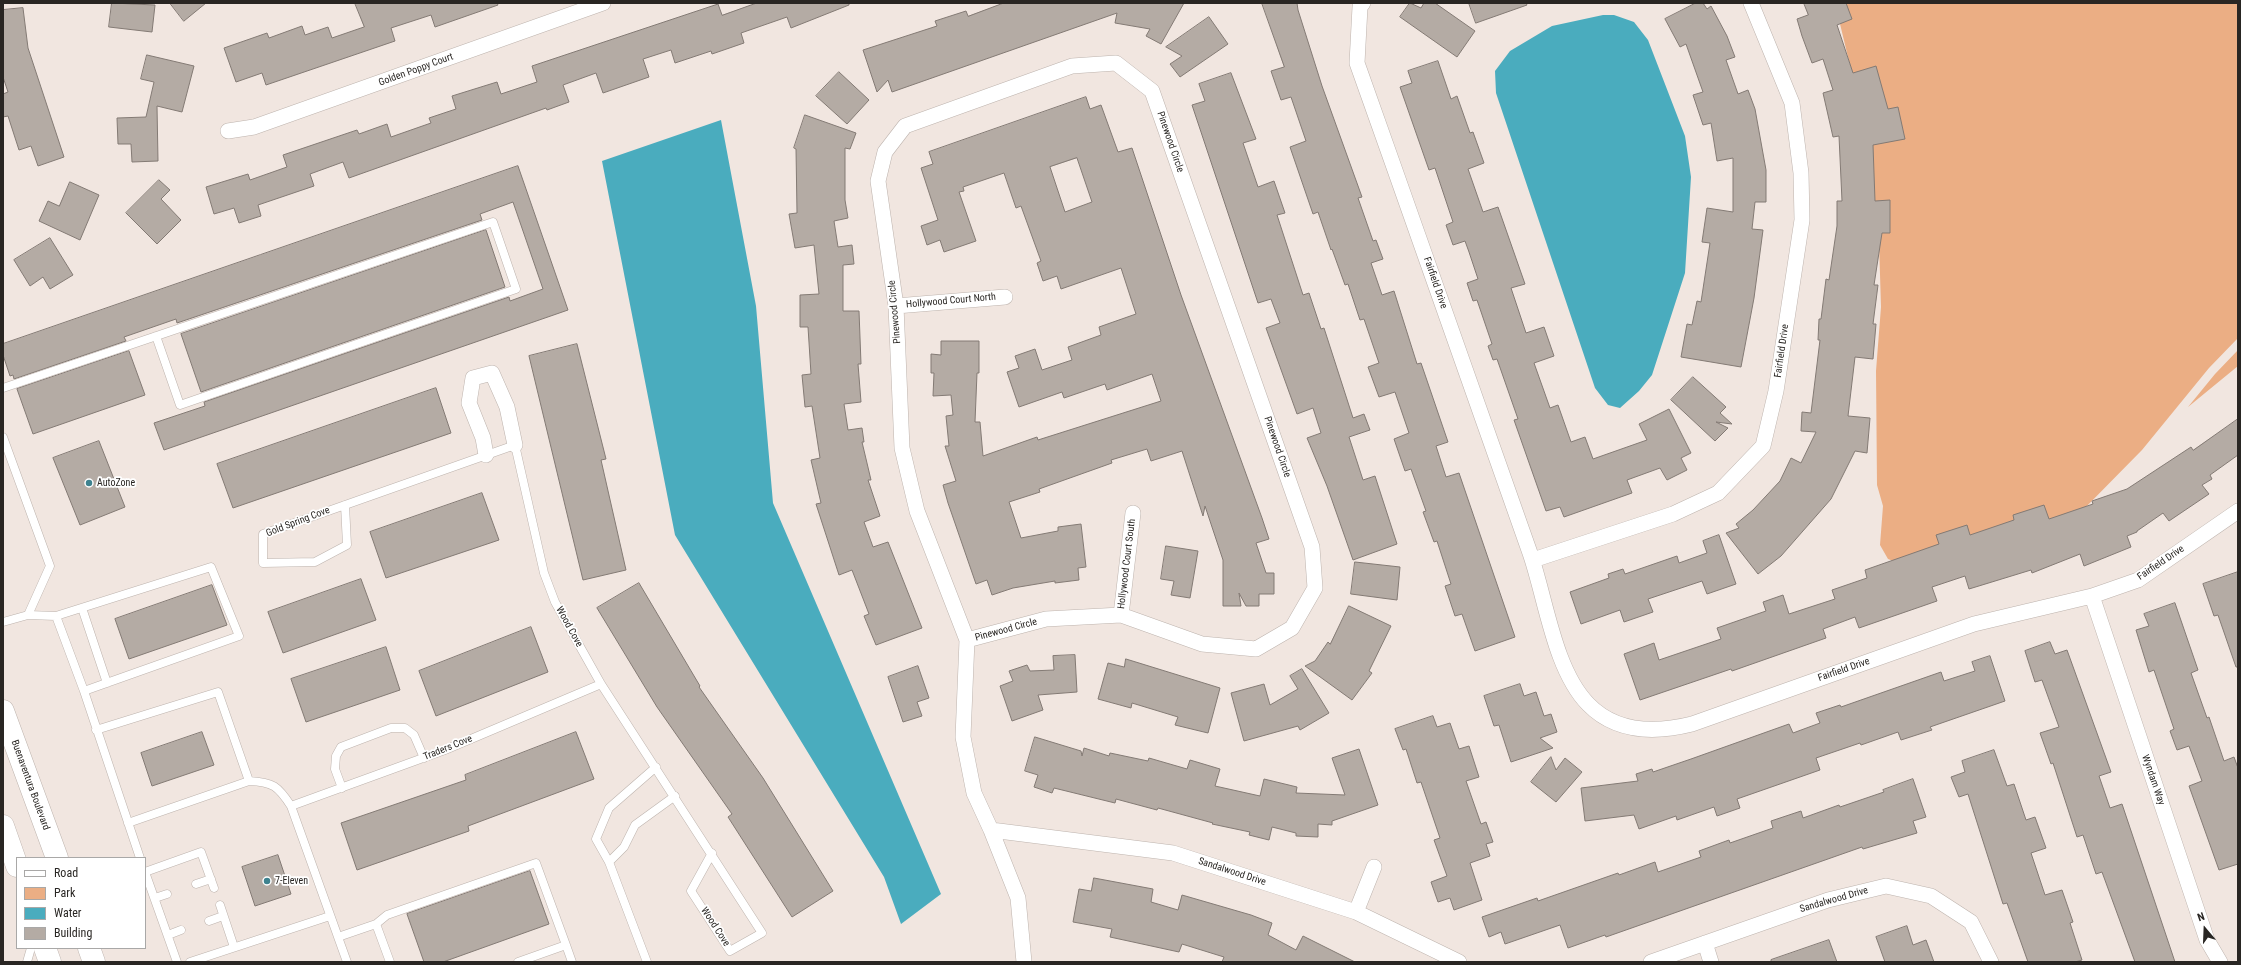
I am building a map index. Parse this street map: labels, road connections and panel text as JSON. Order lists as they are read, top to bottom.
{
  "streets": {
    "main road": ["Buenaventura Boulevard"],
    "street": [
      "Golden Poppy Court",
      "Pinewood Circle",
      "Fairfield Drive",
      "Hollywood Court North",
      "Hollywood Court South",
      "Wood Cove",
      "Wyndam Way",
      "Sandalwood Drive"
    ],
    "lane": ["Gold Spring Cove", "Traders Cove"]
  },
  "crossings": [
    ["Pinewood Circle", "Hollywood Court North"],
    ["Pinewood Circle", "Hollywood Court South"],
    ["Pinewood Circle", "Sandalwood Drive"],
    ["Fairfield Drive", "Wyndam Way"],
    ["Gold Spring Cove", "Wood Cove"],
    ["Wood Cove", "Traders Cove"]
  ],
  "places": ["AutoZone", "7-Eleven"],
  "legend": [
    "Road",
    "Park",
    "Water",
    "Building"
  ],
  "north": "top"
}
